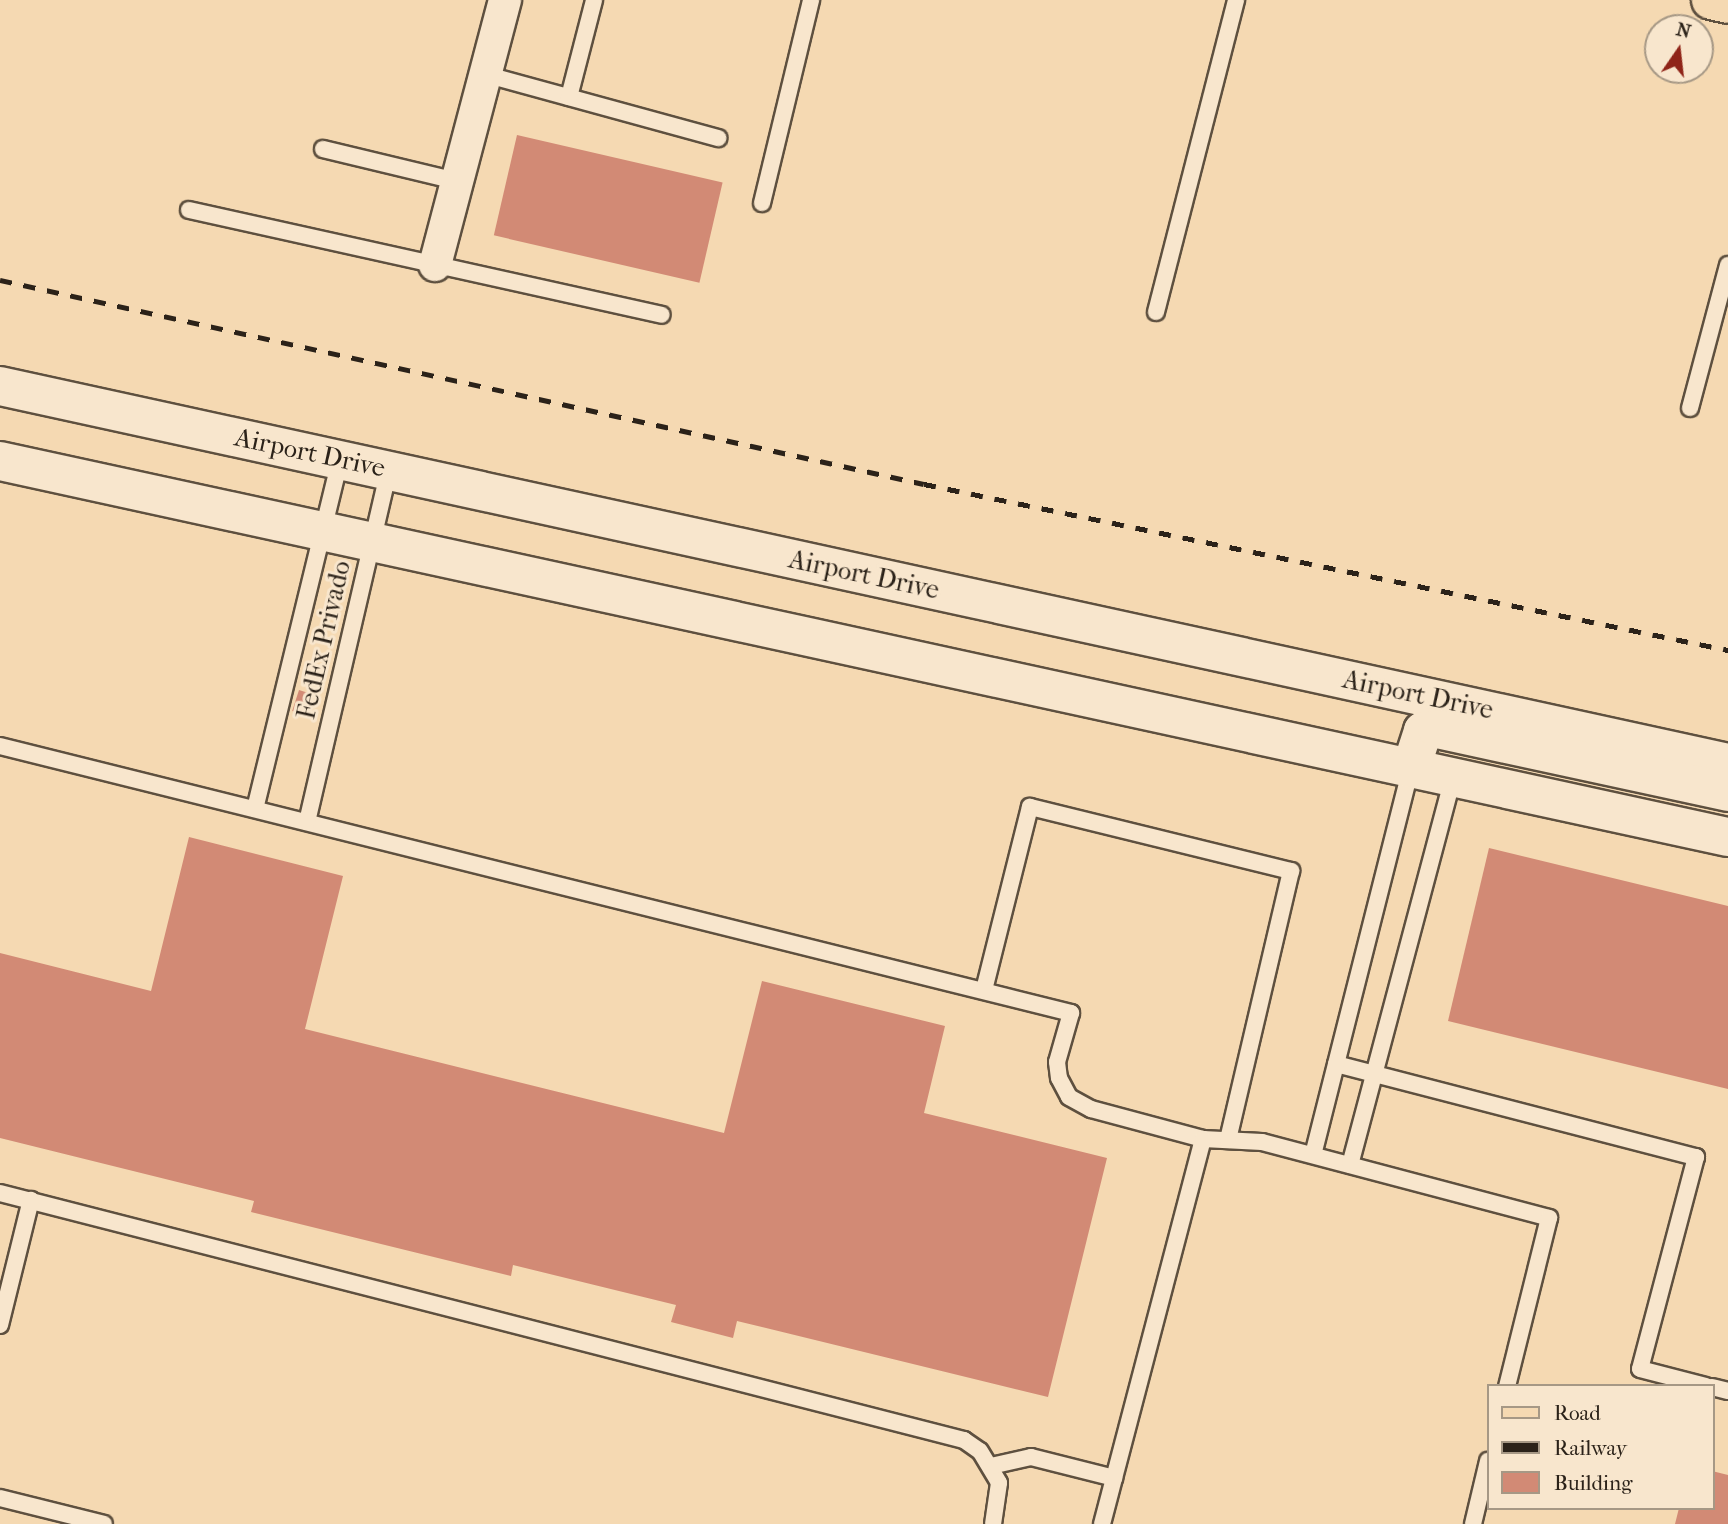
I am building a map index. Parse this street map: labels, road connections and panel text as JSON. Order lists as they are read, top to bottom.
{
  "streets": {
    "main road": ["Airport Drive"],
    "lane": ["FedEx Privado"]
  },
  "crossings": [
    ["Airport Drive", "FedEx Privado"]
  ],
  "legend": ["Road", "Railway", "Building"],
  "north": "top"
}
